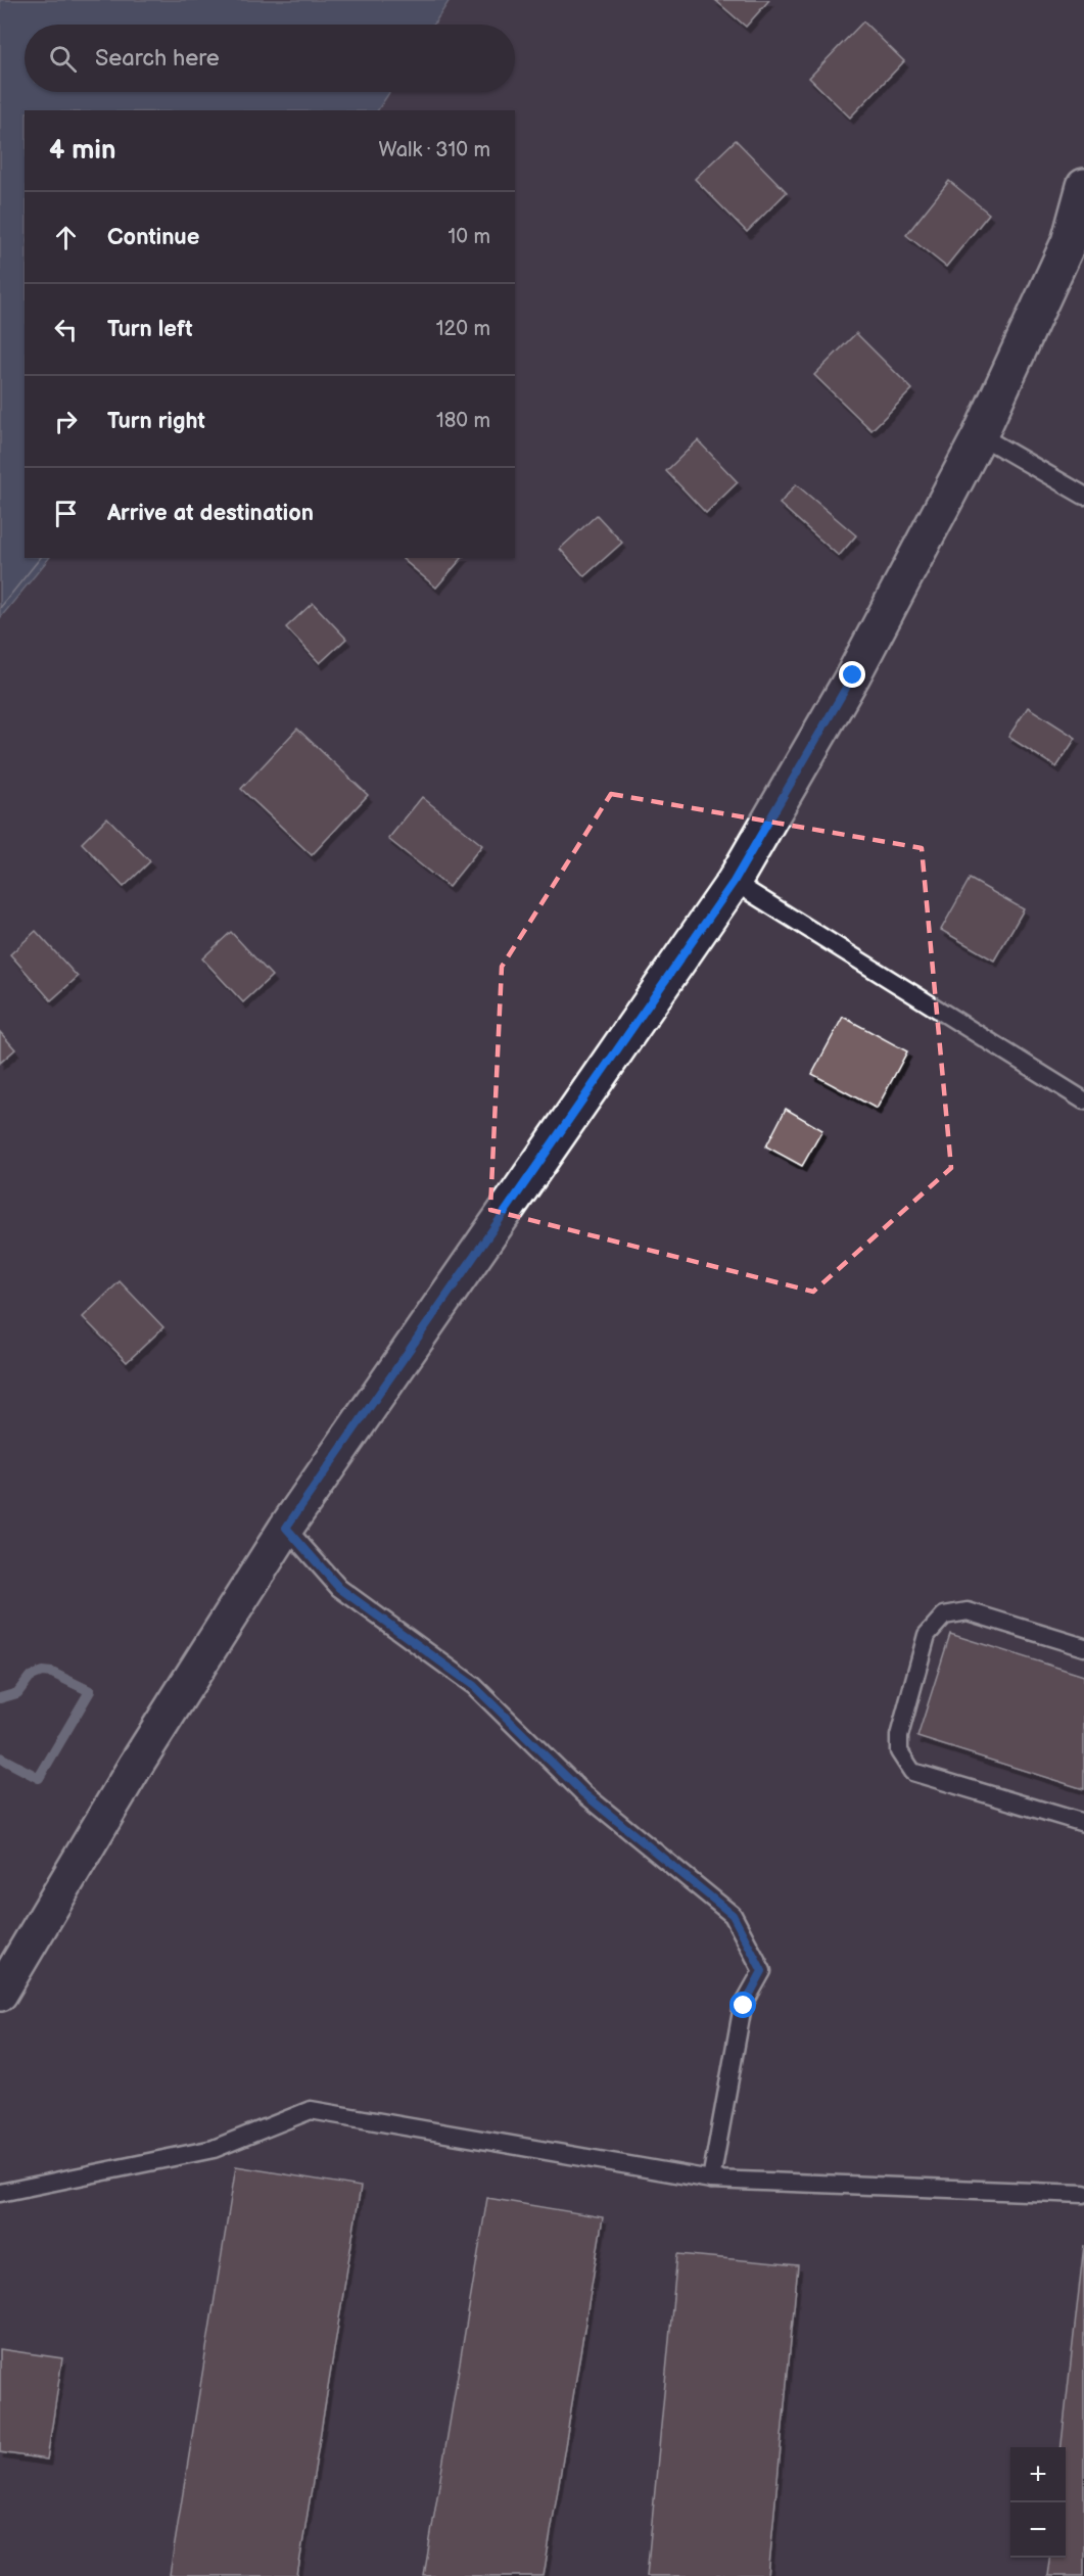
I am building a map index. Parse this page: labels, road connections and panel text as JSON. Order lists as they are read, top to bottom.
{
  "page": {
    "search": "Search here",
    "heading": ["4 min", "Walk · 310 m"],
    "list": [
      ["Continue", "10 m"],
      ["Turn left", "120 m"],
      ["Turn right", "180 m"],
      "Arrive at destination"
    ],
    "map_buttons": ["+", "−"]
  }
}
